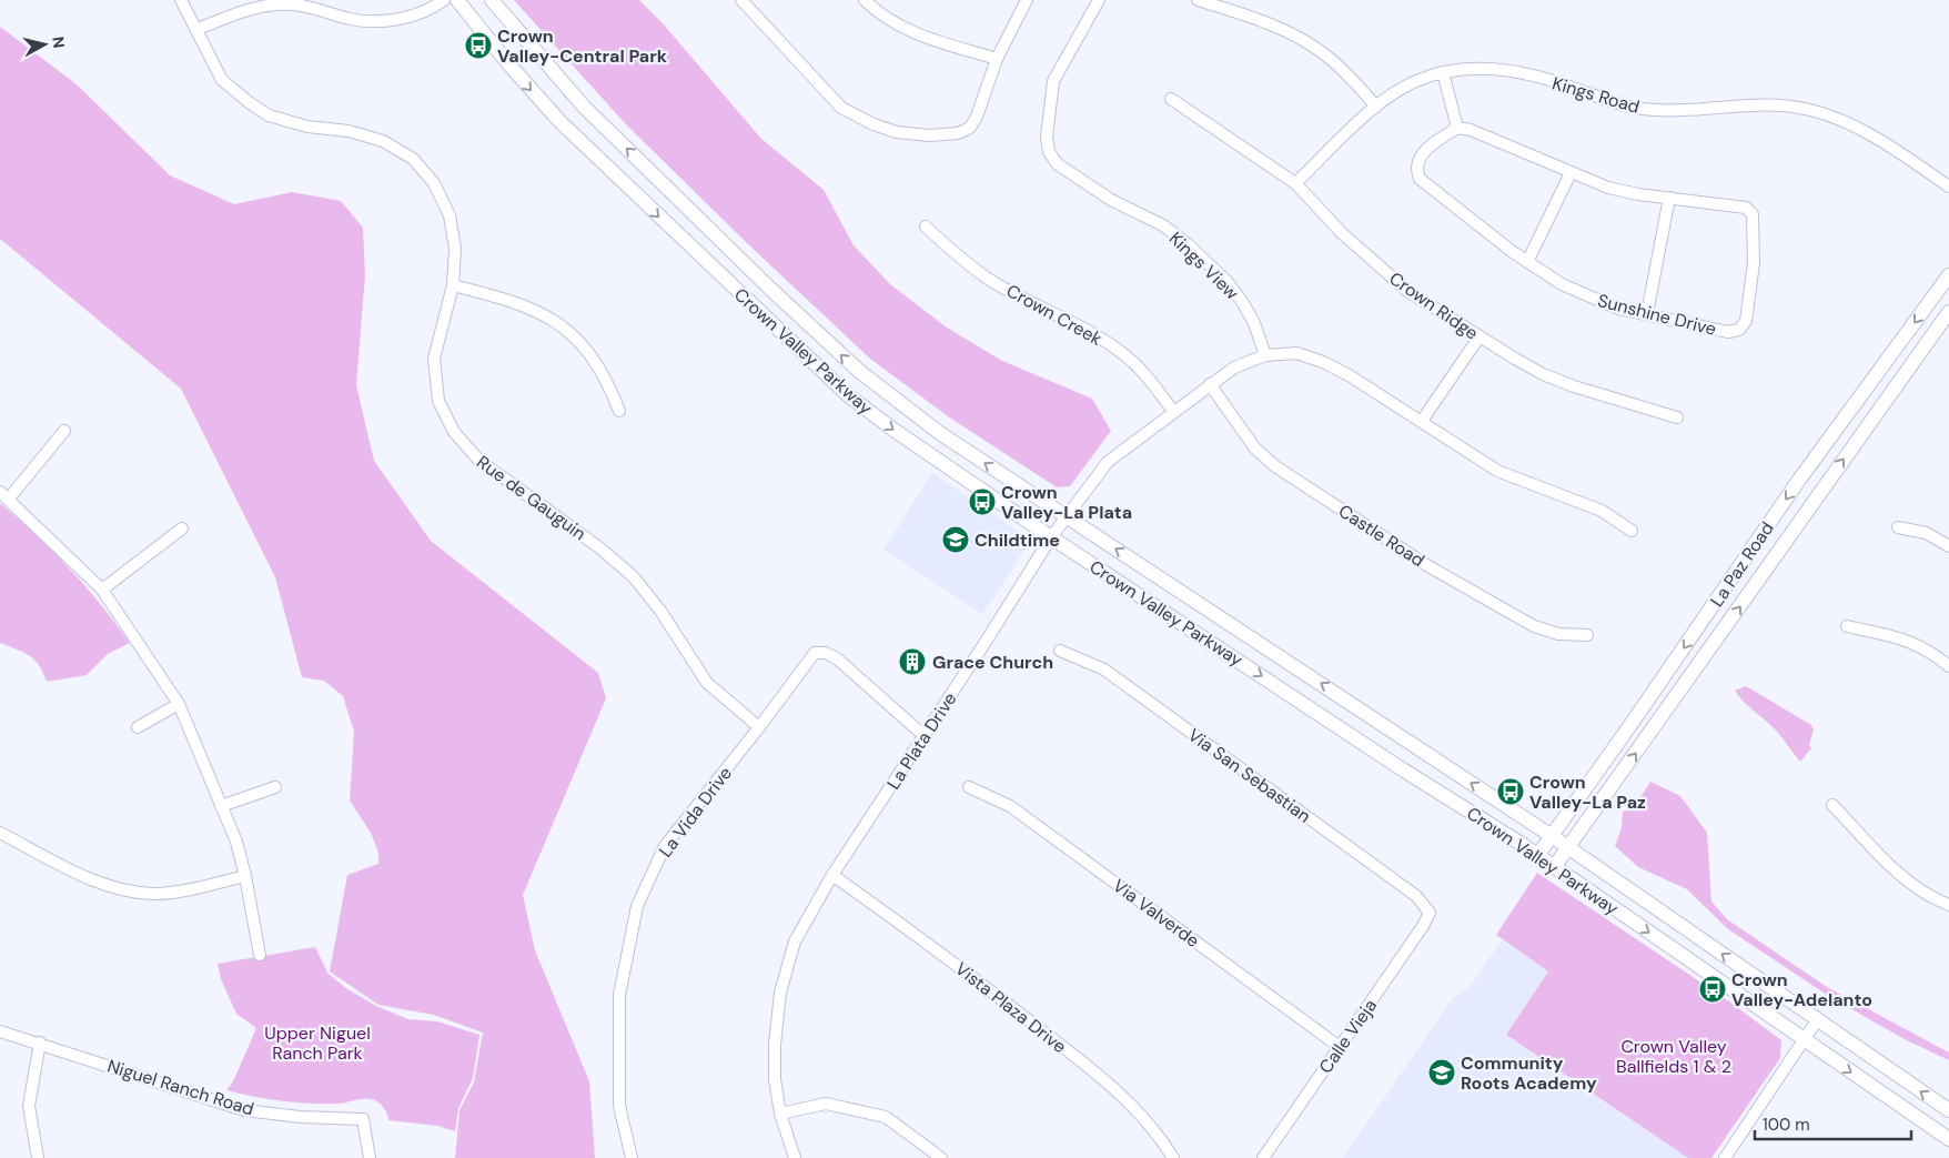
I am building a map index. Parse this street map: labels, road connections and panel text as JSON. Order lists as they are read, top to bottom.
{
  "streets": {
    "main road": ["Crown Valley Parkway", "La Paz Road"],
    "street": [
      "Kings Road",
      "Kings View",
      "Crown Ridge",
      "Crown Creek",
      "Sunshine Drive",
      "Rue de Gauguin",
      "Castle Road",
      "La Plata Drive",
      "Via San Sebastian",
      "La Vida Drive",
      "Via Valverde",
      "Vista Plaza Drive",
      "Calle Vieja",
      "Niguel Ranch Road"
    ]
  },
  "crossings": [
    ["Kings Road", "Crown Ridge"],
    ["Kings View", "La Plata Drive"],
    ["Crown Creek", "La Plata Drive"],
    ["Crown Valley Parkway", "La Paz Road"],
    ["Crown Valley Parkway", "La Plata Drive"],
    ["Rue de Gauguin", "La Vida Drive"],
    ["Castle Road", "La Plata Drive"],
    ["La Plata Drive", "La Vida Drive"],
    ["La Plata Drive", "Vista Plaza Drive"],
    ["Via San Sebastian", "Calle Vieja"],
    ["Via Valverde", "Calle Vieja"]
  ],
  "parks": ["Upper Niguel Ranch Park", "Crown Valley Ballfields 1 & 2"],
  "places": {
    "bus stop": [
      "Crown Valley-Central Park",
      "Crown Valley-La Plata",
      "Crown Valley-La Paz",
      "Crown Valley-Adelanto"
    ],
    "school or university": ["Childtime", "Community Roots Academy"],
    "building": ["Grace Church"]
  },
  "scale_bar": "100 m",
  "north": "right"
}
